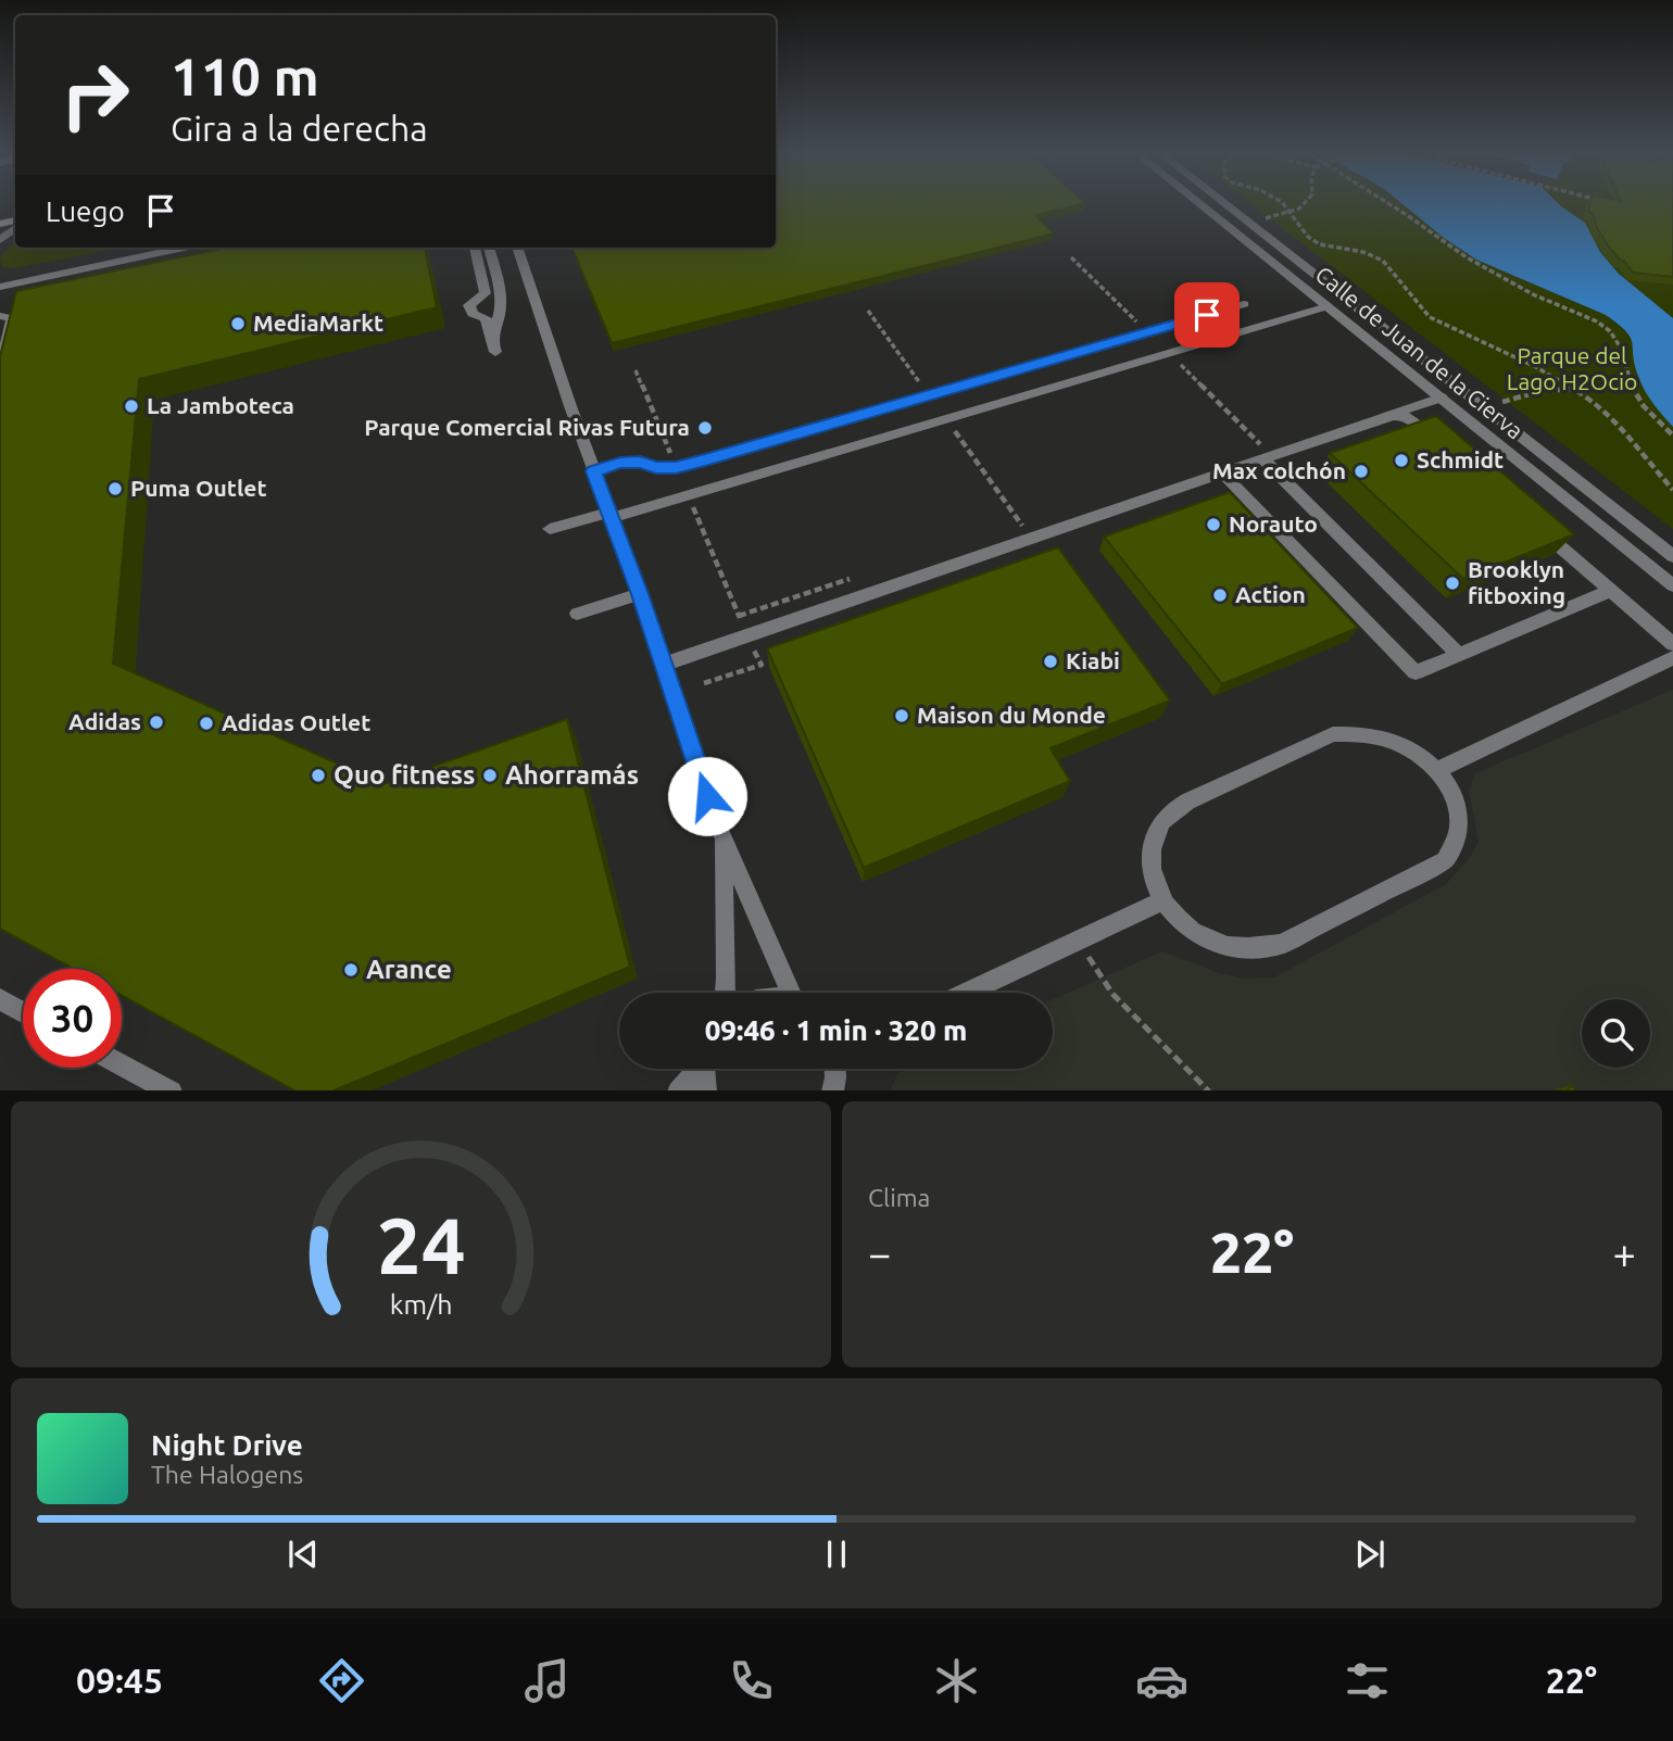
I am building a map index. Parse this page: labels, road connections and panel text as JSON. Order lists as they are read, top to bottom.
{
  "streets": {
    "street": ["Calle de Juan de la Cierva"]
  },
  "parks": ["Parque del Lago H2Ocio"],
  "places": [
    "MediaMarkt",
    "La Jamboteca",
    "Parque Comercial Rivas Futura",
    "Schmidt",
    "Max colchón",
    "Puma Outlet",
    "Norauto",
    "Brooklyn fitboxing",
    "Action",
    "Kiabi",
    "Maison du Monde",
    "Adidas",
    "Adidas Outlet",
    "Quo fitness",
    "Ahorramás",
    "Arance"
  ],
  "page": {
    "turn": ["110 m", "Gira a la derecha"],
    "then": "Luego",
    "limit": "30",
    "trip": "09:46 · 1 min · 320 m",
    "tile": "Clima",
    "heat": ["−", "22°", "+"],
    "song": ["Night Drive", "The Halogens"],
    "tabs": ["09:45", "22°"],
    "gauge": ["24", "km/h"]
  }
}
